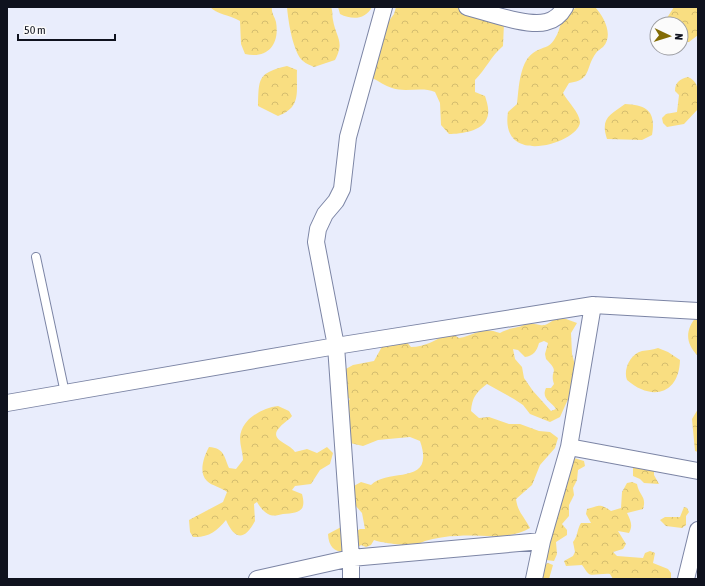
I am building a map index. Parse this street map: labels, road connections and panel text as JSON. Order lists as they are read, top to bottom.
{
  "scale_bar": "50 m",
  "north": "right"
}
